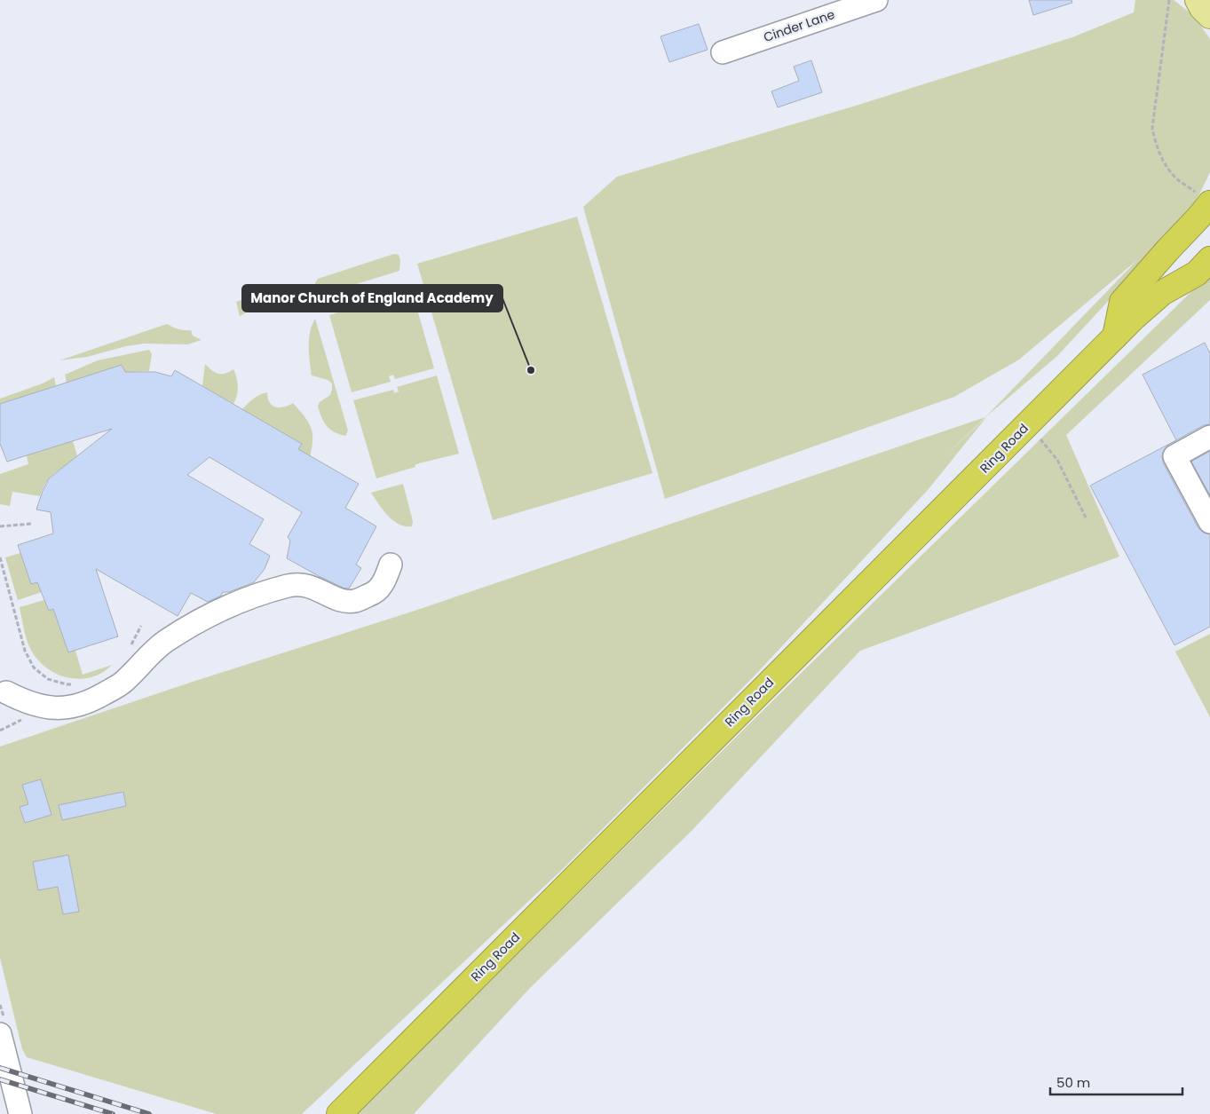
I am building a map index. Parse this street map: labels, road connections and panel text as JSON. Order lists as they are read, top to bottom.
{
  "streets": {
    "highway": ["Ring Road"],
    "street": ["Cinder Lane"]
  },
  "places": ["Manor Church of England Academy"],
  "scale_bar": "50 m"
}
